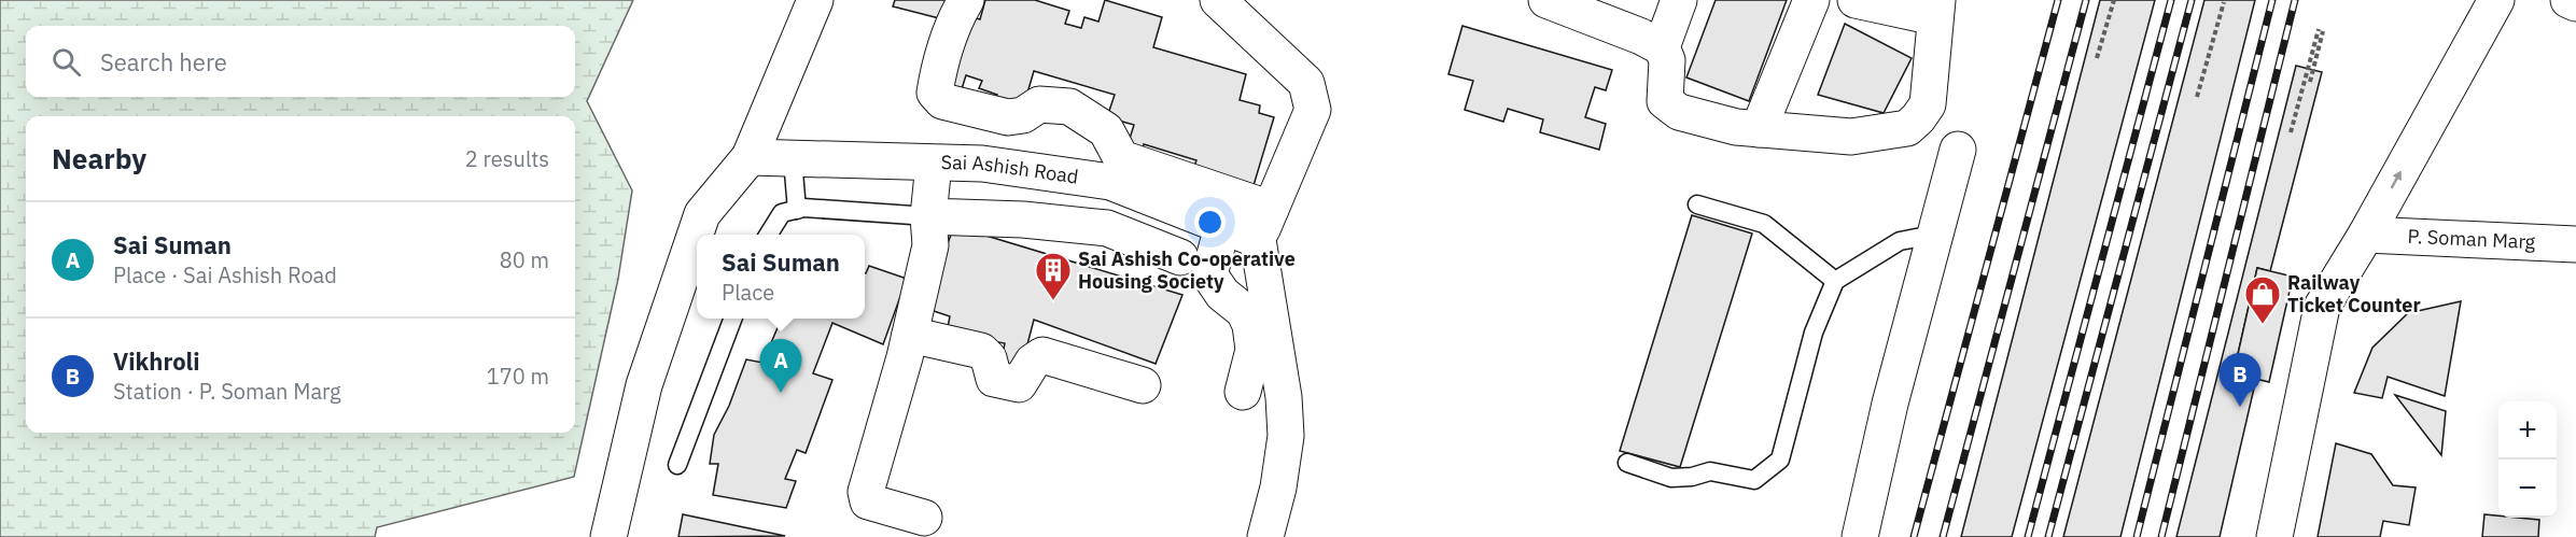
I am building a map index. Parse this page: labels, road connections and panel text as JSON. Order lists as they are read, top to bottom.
{
  "streets": {
    "street": ["Sai Ashish Road", "P. Soman Marg"]
  },
  "places": {
    "building": ["Sai Ashish Co-operative Housing Society"],
    "shop": ["Railway Ticket Counter"]
  },
  "page": {
    "search": "Search here",
    "heading": ["Nearby", "2 results"],
    "list": [
      {
        "mark": "A",
        "name": "Sai Suman",
        "note": "Place · Sai Ashish Road",
        "value": "80 m"
      },
      {
        "mark": "B",
        "name": "Vikhroli",
        "note": "Station · P. Soman Marg",
        "value": "170 m"
      }
    ],
    "popup": ["Sai Suman", "Place"],
    "pins": ["A", "B"],
    "map_buttons": ["+", "−"]
  }
}
